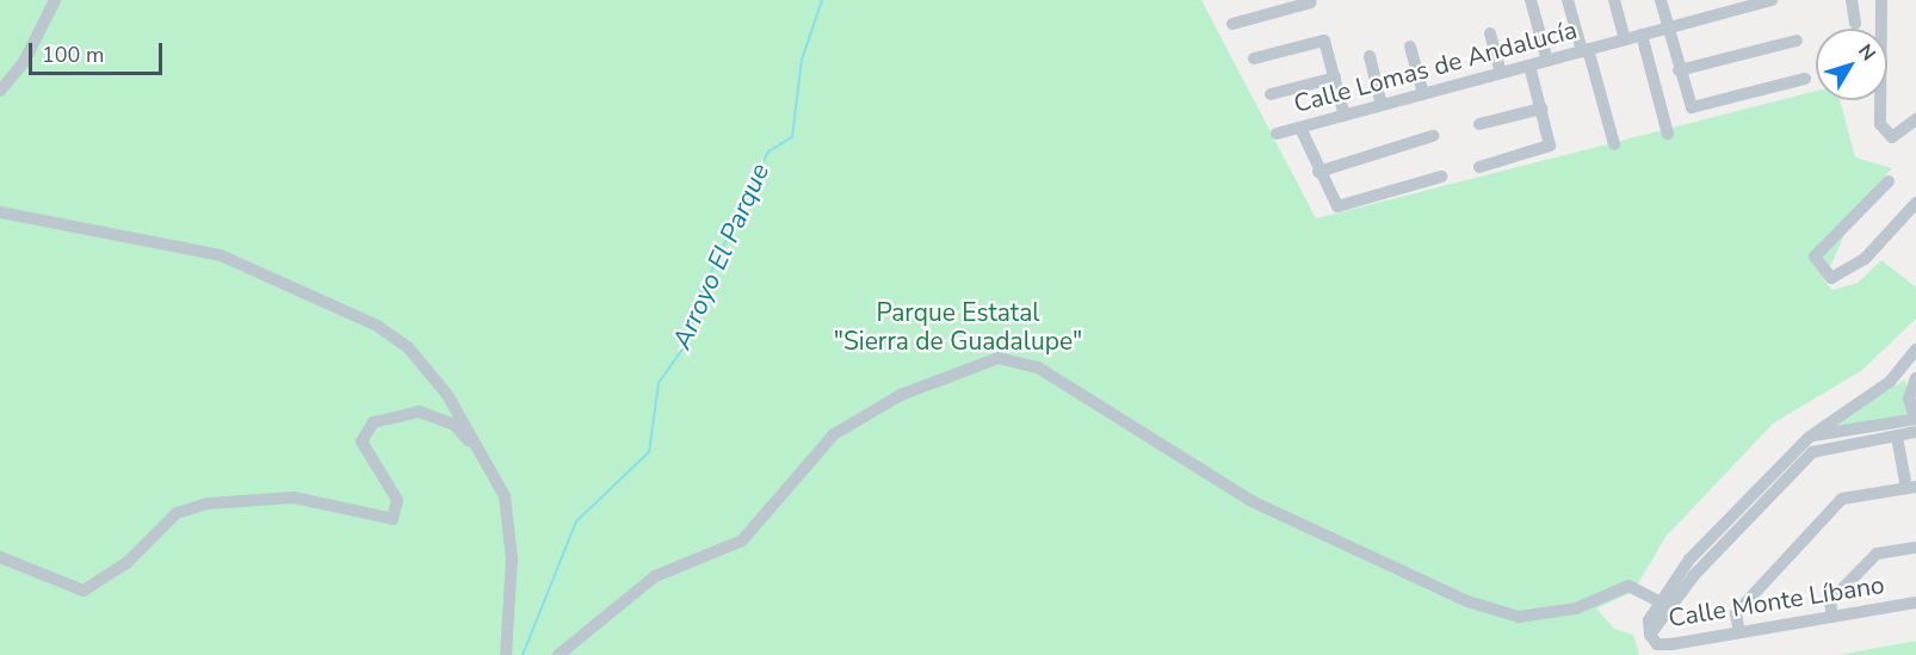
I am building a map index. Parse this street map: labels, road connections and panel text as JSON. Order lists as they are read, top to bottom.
{
  "streets": {
    "street": ["Calle Lomas de Andalucía", "Calle Monte Líbano"]
  },
  "water": ["Arroyo El Parque"],
  "parks": ["Parque Estatal \"Sierra de Guadalupe\""],
  "scale_bar": "100 m",
  "north": "top right"
}
